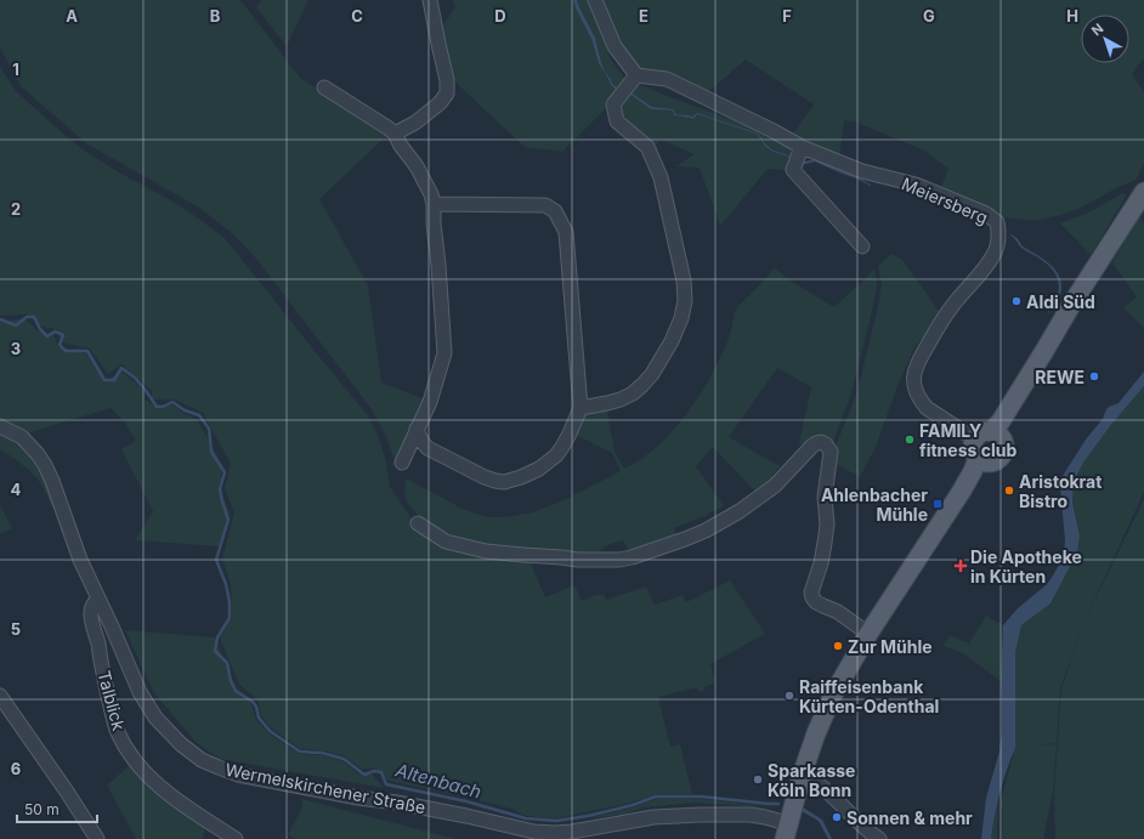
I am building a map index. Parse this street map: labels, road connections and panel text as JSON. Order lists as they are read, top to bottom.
{
  "streets": {
    "street": ["Meiersberg", "Talblick", "Wermelskirchener Straße"]
  },
  "crossings": [
    ["Talblick", "Wermelskirchener Straße"]
  ],
  "water": ["Altenbach"],
  "places": {
    "other": [
      "Aldi Süd",
      "REWE",
      "FAMILY fitness club",
      "Aristokrat Bistro",
      "Zur Mühle",
      "Raiffeisenbank Kürten-Odenthal",
      "Sparkasse Köln Bonn",
      "Sonnen & mehr"
    ],
    "transit": ["Ahlenbacher Mühle"],
    "health": ["Die Apotheke in Kürten"]
  },
  "scale_bar": "50 m",
  "north": "top left",
  "grid": {
    "columns": [
      "A",
      "B",
      "C",
      "D",
      "E",
      "F",
      "G",
      "H"
    ],
    "rows": [
      "1",
      "2",
      "3",
      "4",
      "5",
      "6"
    ]
  }
}
